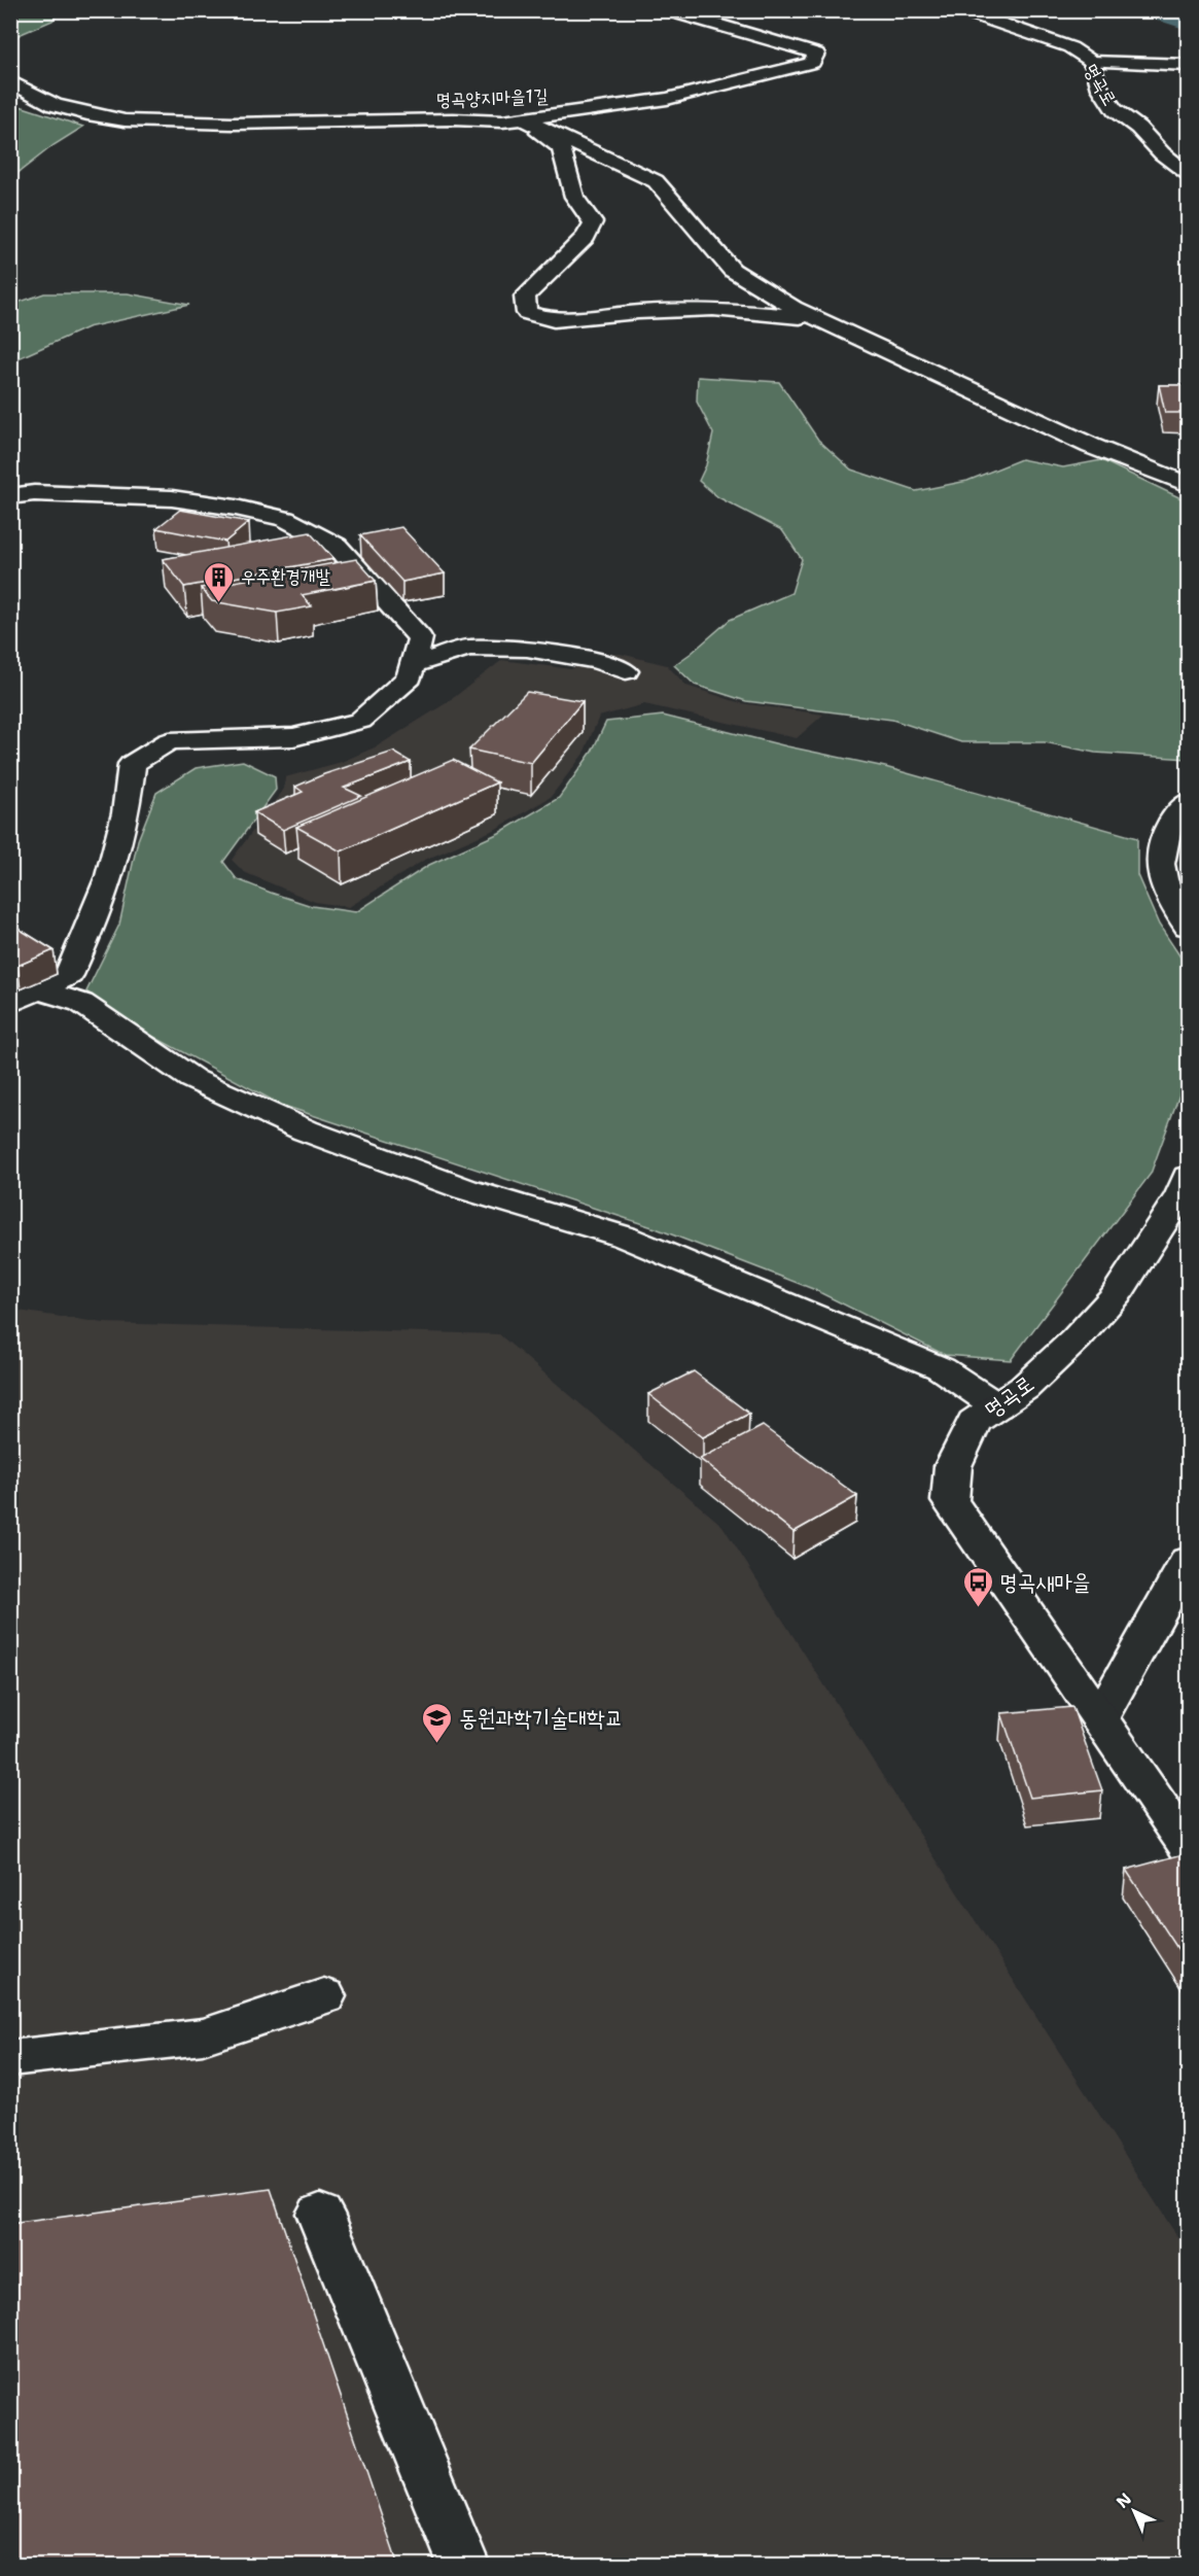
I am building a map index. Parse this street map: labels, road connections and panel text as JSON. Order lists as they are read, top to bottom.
{
  "streets": {
    "street": ["명곡로", "명곡양지마을1길"]
  },
  "places": {
    "building": ["우주환경개발"],
    "bus stop": ["명곡새마을"],
    "school or university": ["동원과학기술대학교"]
  },
  "north": "top left"
}
